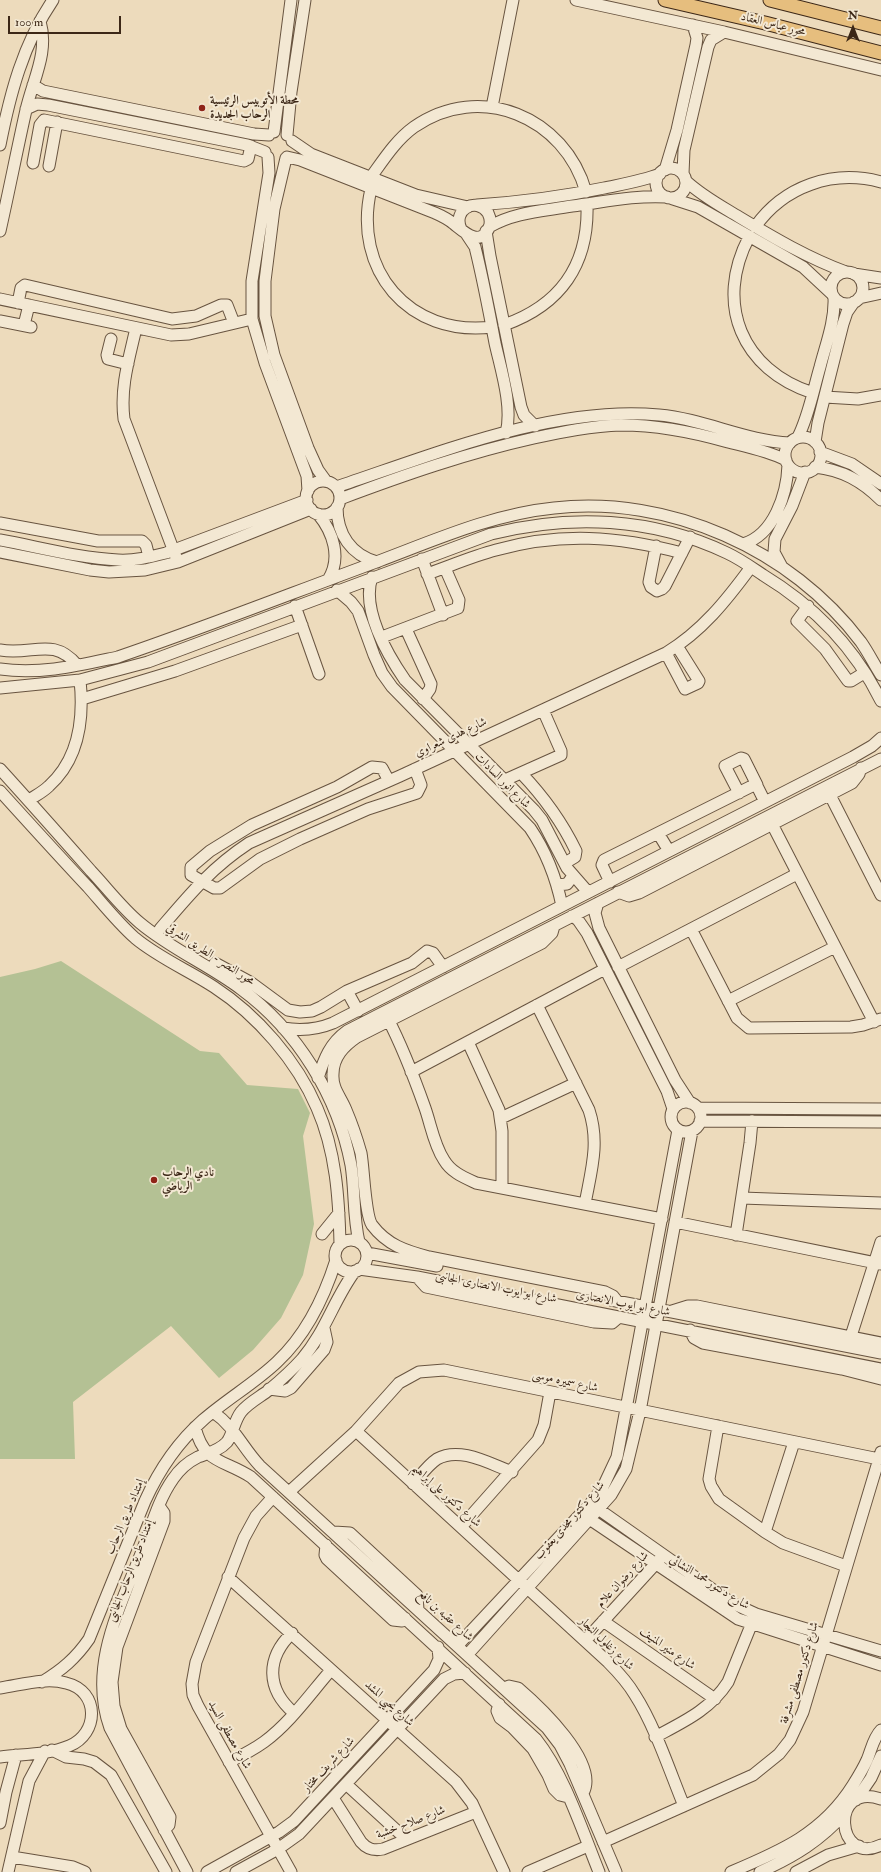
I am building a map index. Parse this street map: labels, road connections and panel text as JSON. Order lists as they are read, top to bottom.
{
  "streets": {
    "main road": ["محور عباس العقاد"],
    "street": [
      "شارع هدى شعراوي",
      "شارع انور السادات",
      "محور النصر - الطريق الشرقي",
      "شارع ابو ايوب الانصارى",
      "شارع سميره موسى",
      "شارع دكتور على إبراهيم",
      "إمتداد طريق الرحاب",
      "شارع دكتور مجدى يعقوب",
      "إمتداد طريق الرحاب الجانبى",
      "شارع رضوان علام",
      "شارع دكتور محمد النشائي",
      "شارع عقبه بن نافع",
      "شارع زغلول النجار",
      "شارع منير المنيف",
      "شارع دكتور مصطفى مشرفة",
      "شارع يحيي المشد",
      "شارع مصطفى السيد",
      "شارع شريف مختار",
      "شارع صلاح خشبة"
    ]
  },
  "crossings": [
    ["شارع هدى شعراوي", "شارع انور السادات"],
    ["محور النصر - الطريق الشرقي", "شارع ابو ايوب الانصارى"],
    ["محور النصر - الطريق الشرقي", "إمتداد طريق الرحاب"],
    ["شارع ابو ايوب الانصارى", "إمتداد طريق الرحاب"],
    ["شارع ابو ايوب الانصارى", "شارع دكتور مجدى يعقوب"],
    ["شارع سميره موسى", "شارع دكتور على إبراهيم"],
    ["شارع سميره موسى", "شارع دكتور مجدى يعقوب"],
    ["شارع سميره موسى", "شارع عقبه بن نافع"],
    ["شارع سميره موسى", "شارع دكتور مصطفى مشرفة"],
    ["شارع دكتور على إبراهيم", "شارع دكتور مجدى يعقوب"],
    ["شارع دكتور على إبراهيم", "شارع زغلول النجار"],
    ["إمتداد طريق الرحاب", "إمتداد طريق الرحاب الجانبى"],
    ["إمتداد طريق الرحاب", "شارع عقبه بن نافع"],
    ["شارع دكتور مجدى يعقوب", "شارع دكتور محمد النشائي"],
    ["شارع دكتور مجدى يعقوب", "شارع عقبه بن نافع"],
    ["شارع دكتور مجدى يعقوب", "شارع زغلول النجار"],
    ["إمتداد طريق الرحاب الجانبى", "شارع عقبه بن نافع"],
    ["شارع رضوان علام", "شارع دكتور محمد النشائي"],
    ["شارع رضوان علام", "شارع زغلول النجار"],
    ["شارع رضوان علام", "شارع منير المنيف"],
    ["شارع دكتور محمد النشائي", "شارع دكتور مصطفى مشرفة"],
    ["شارع عقبه بن نافع", "شارع دكتور مصطفى مشرفة"],
    ["شارع زغلول النجار", "شارع دكتور مصطفى مشرفة"],
    ["شارع يحيي المشد", "شارع مصطفى السيد"],
    ["شارع يحيي المشد", "شارع شريف مختار"],
    ["شارع يحيي المشد", "شارع صلاح خشبة"],
    ["شارع مصطفى السيد", "شارع شريف مختار"]
  ],
  "places": ["محطة الأتوبيس الرئيسية الرحاب الجديدة", "نادي الرحاب الرياضي"],
  "scale_bar": "100 m",
  "north": "top"
}
